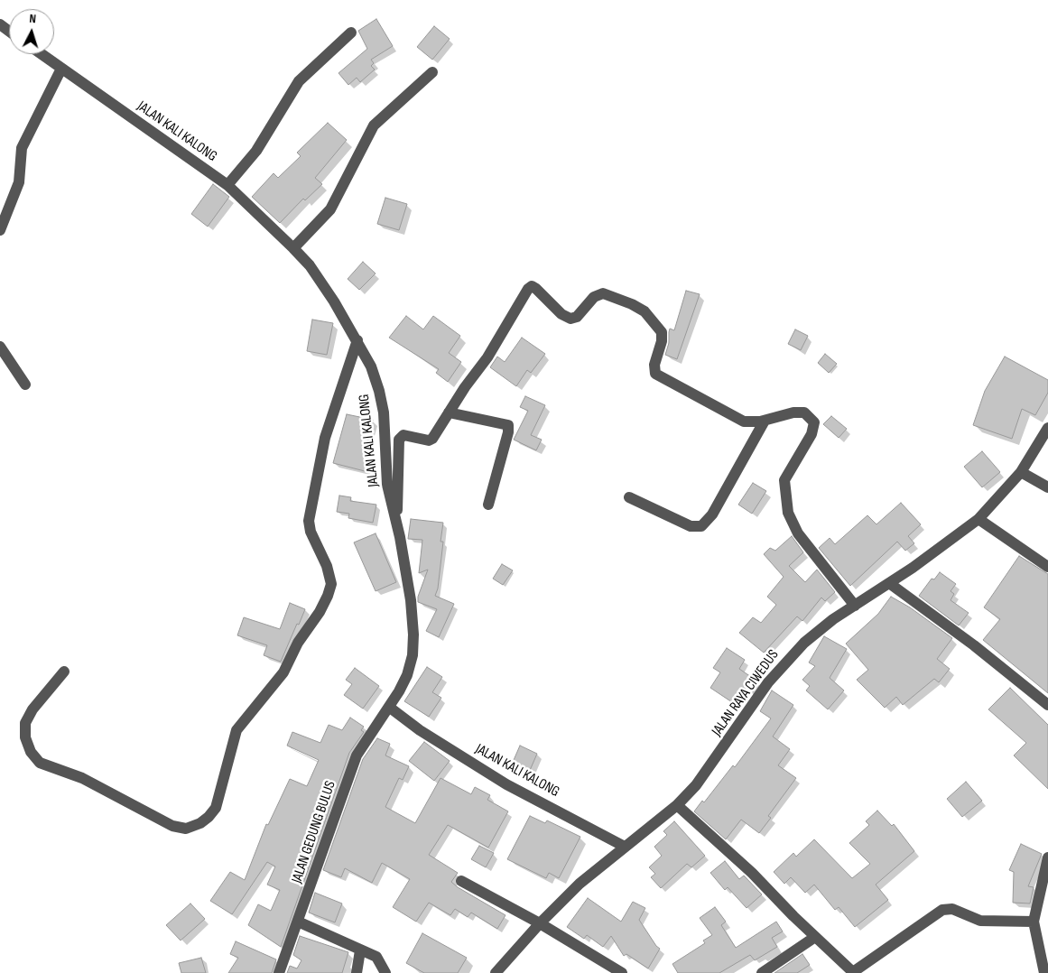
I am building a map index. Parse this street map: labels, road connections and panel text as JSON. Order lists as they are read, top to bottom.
{
  "streets": {
    "street": ["JALAN KALI KALONG", "JALAN RAYA CIWEDUS", "JALAN GEDUNG BULUS"]
  },
  "crossings": [
    ["JALAN KALI KALONG", "JALAN RAYA CIWEDUS"],
    ["JALAN KALI KALONG", "JALAN GEDUNG BULUS"]
  ],
  "north": "top"
}
